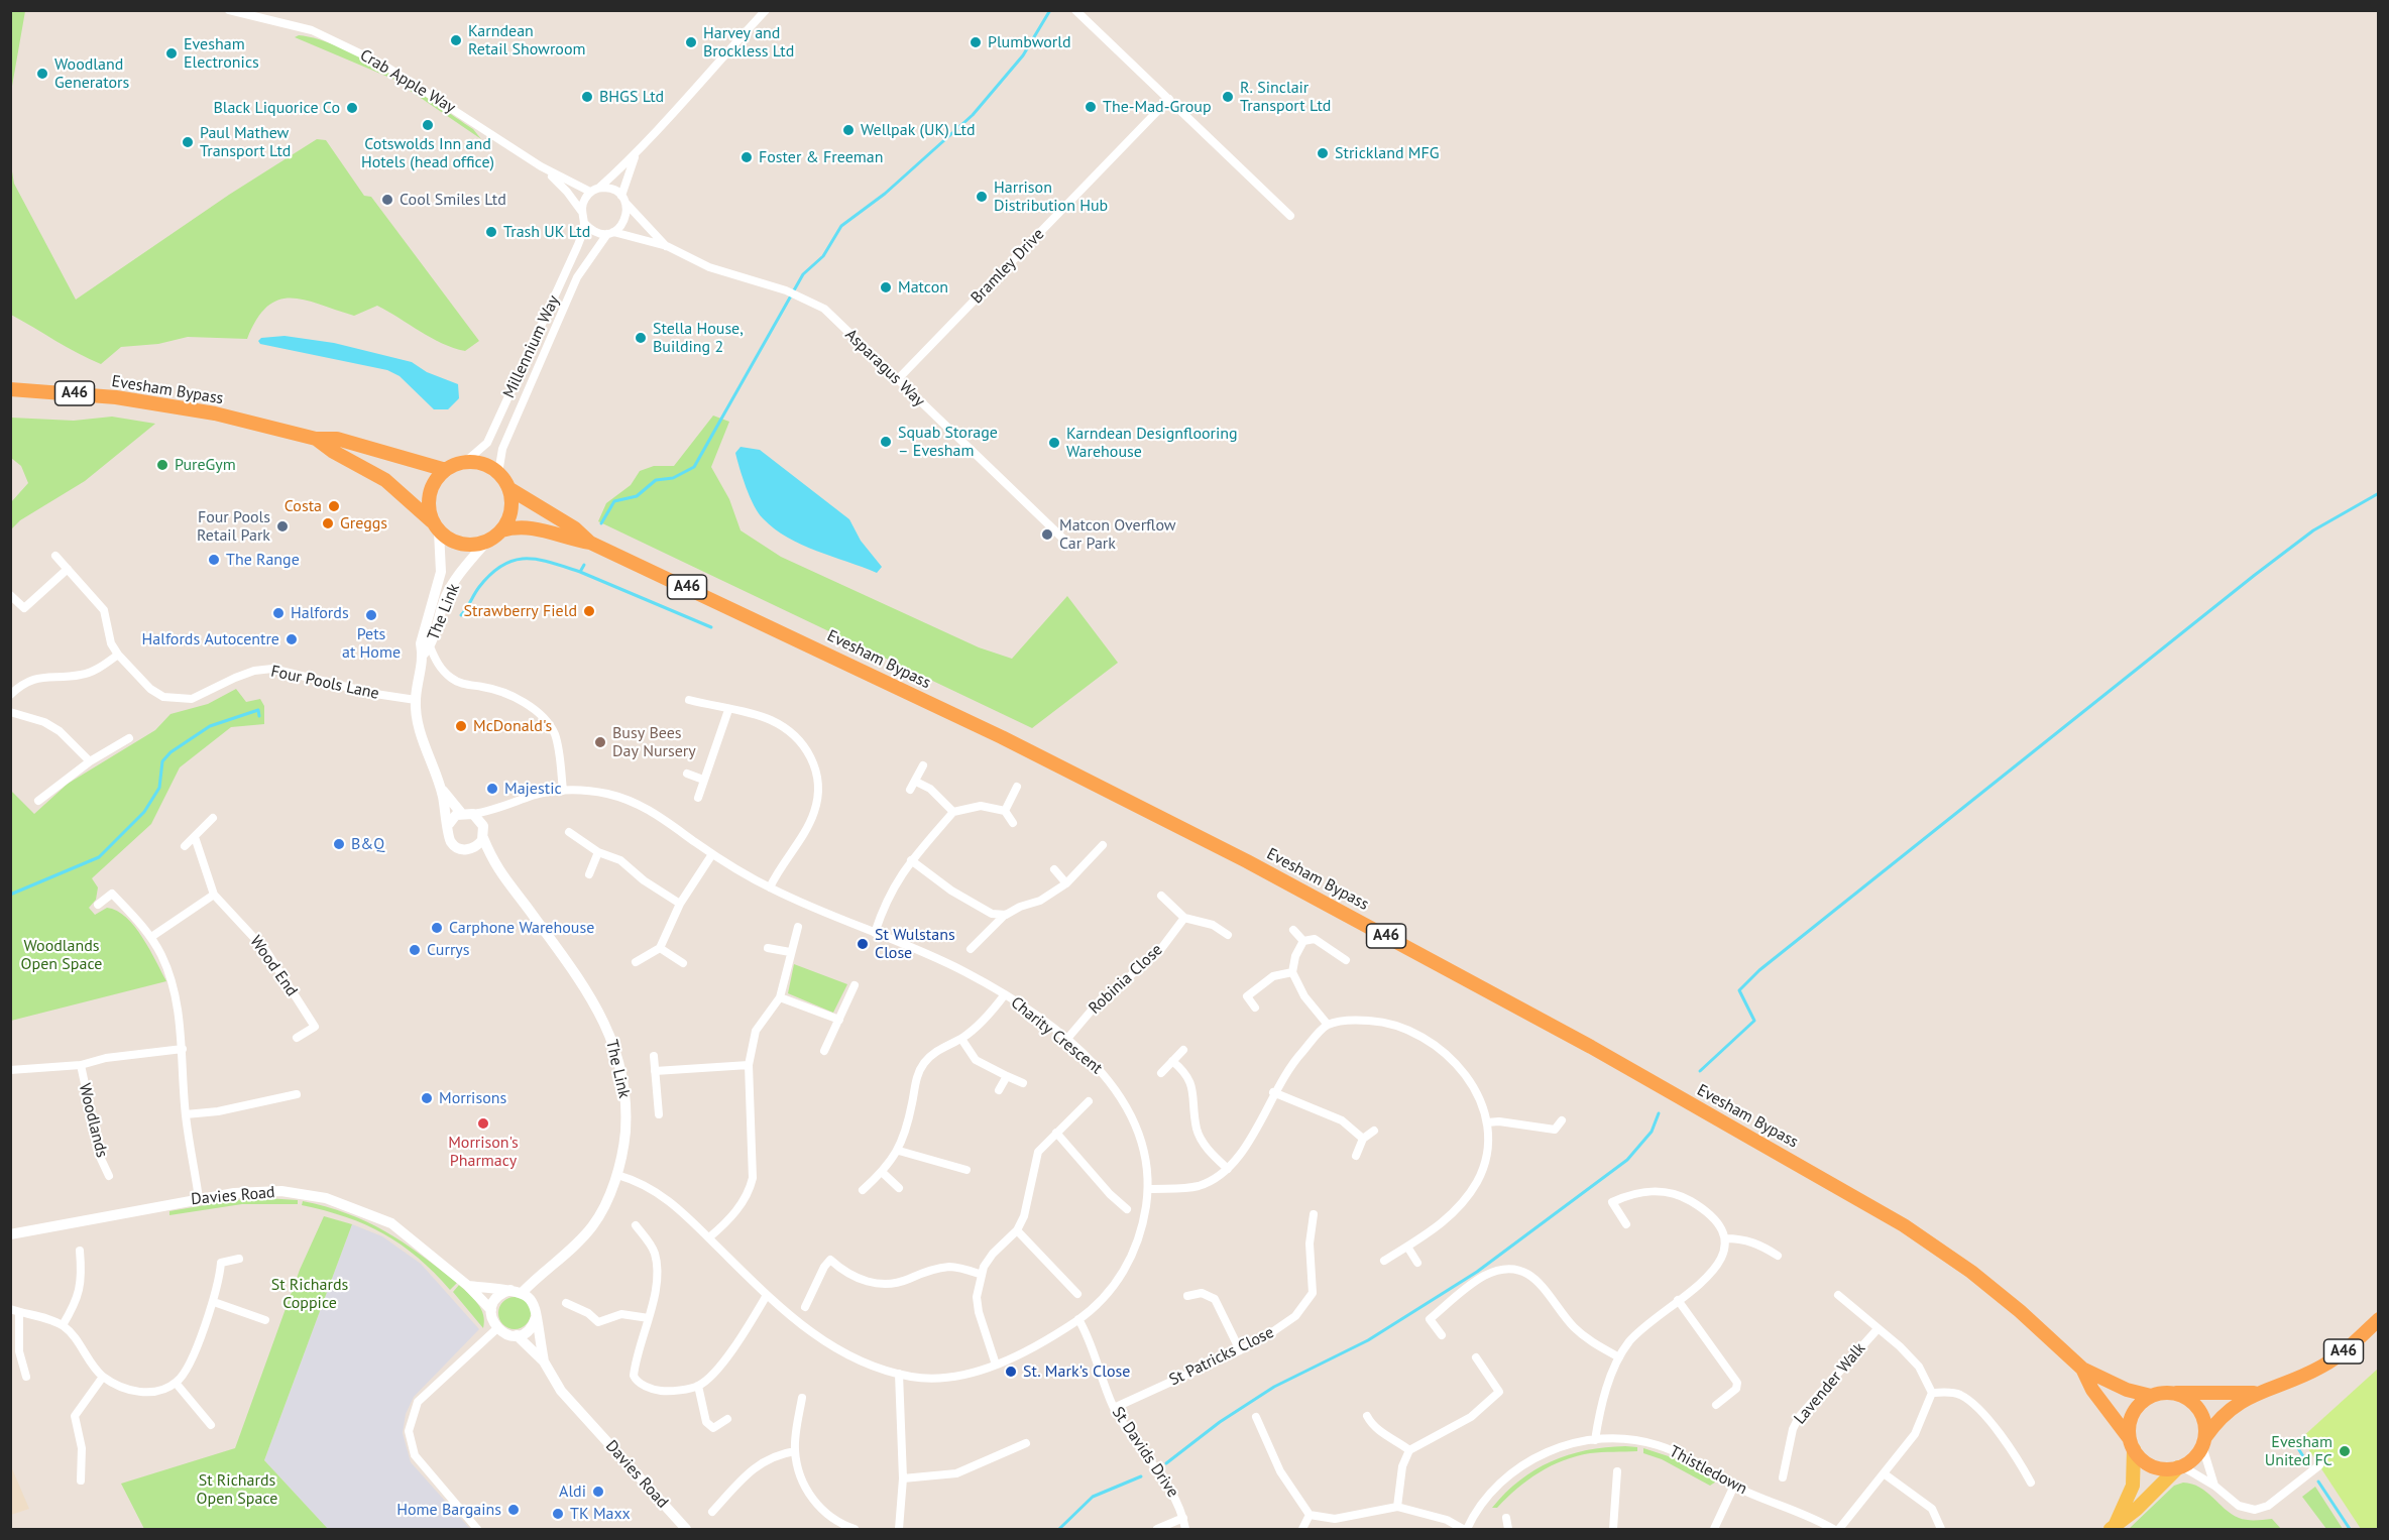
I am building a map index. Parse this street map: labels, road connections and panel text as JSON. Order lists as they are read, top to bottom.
{
  "streets": {
    "highway": ["Evesham Bypass", "A46"],
    "street": [
      "Crab Apple Way",
      "Bramley Drive",
      "Millennium Way",
      "Asparagus Way",
      "The Link",
      "Four Pools Lane",
      "Wood End",
      "Robinia Close",
      "Charity Crescent",
      "Woodlands",
      "Davies Road",
      "St Patricks Close",
      "Lavender Walk",
      "St Davids Drive",
      "Thistledown"
    ]
  },
  "crossings": [
    ["Crab Apple Way", "Millennium Way"],
    ["Crab Apple Way", "Asparagus Way"],
    ["Bramley Drive", "Asparagus Way"],
    ["Millennium Way", "Asparagus Way"],
    ["Millennium Way", "Evesham Bypass"],
    ["Millennium Way", "The Link"],
    ["Evesham Bypass", "A46"],
    ["Evesham Bypass", "The Link"],
    ["The Link", "Four Pools Lane"],
    ["The Link", "Charity Crescent"],
    ["The Link", "Davies Road"],
    ["Robinia Close", "Charity Crescent"],
    ["Charity Crescent", "St Davids Drive"],
    ["St Patricks Close", "St Davids Drive"]
  ],
  "parks": ["Woodlands Open Space", "St Richards Coppice", "St Richards Open Space"],
  "places": [
    "Karndean Retail Showroom",
    "Harvey and Brockless Ltd",
    "Plumbworld",
    "Evesham Electronics",
    "Woodland Generators",
    "BHGS Ltd",
    "R. Sinclair Transport Ltd",
    "The-Mad-Group",
    "Black Liquorice Co",
    "Cotswolds Inn and Hotels (head office)",
    "Wellpak (UK) Ltd",
    "Paul Mathew Transport Ltd",
    "Strickland MFG",
    "Foster & Freeman",
    "Harrison Distribution Hub",
    "Cool Smiles Ltd",
    "Trash UK Ltd",
    "Matcon",
    "Stella House, Building 2",
    "Squab Storage – Evesham",
    "Karndean Designflooring Warehouse",
    "PureGym",
    "Costa",
    "Greggs",
    "Four Pools Retail Park",
    "Matcon Overflow Car Park",
    "The Range",
    "Strawberry Field",
    "Halfords",
    "Pets at Home",
    "Halfords Autocentre",
    "McDonald's",
    "Busy Bees Day Nursery",
    "Majestic",
    "B&Q",
    "Carphone Warehouse",
    "St Wulstans Close",
    "Currys",
    "Morrisons",
    "Morrison's Pharmacy",
    "St. Mark's Close",
    "Evesham United FC",
    "Aldi",
    "Home Bargains",
    "TK Maxx"
  ]
}
